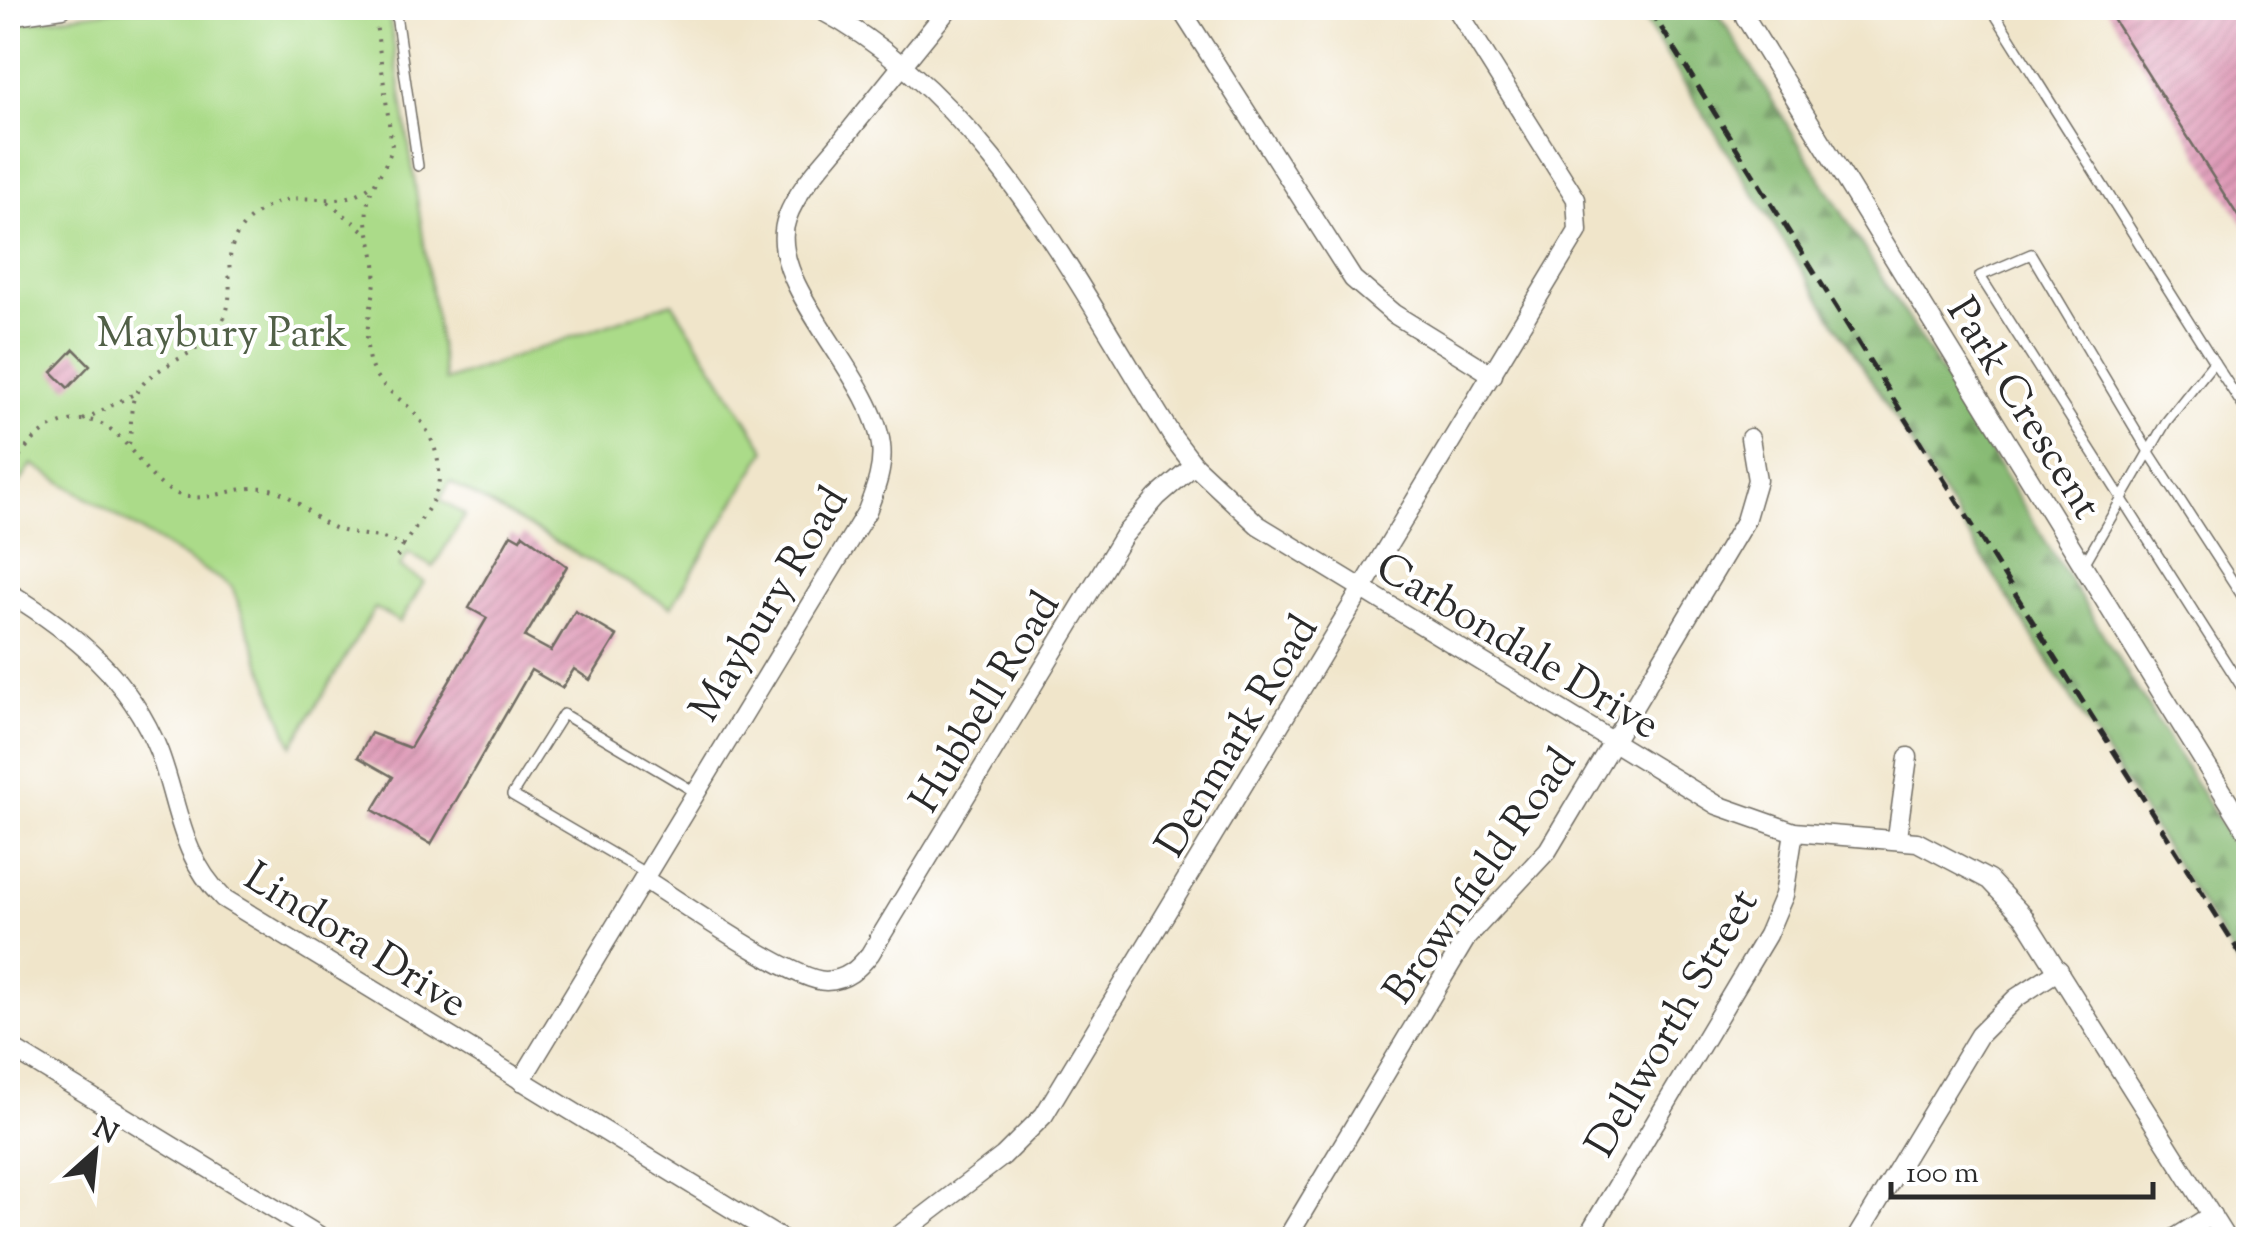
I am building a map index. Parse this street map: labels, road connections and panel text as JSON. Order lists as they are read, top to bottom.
{
  "streets": {
    "street": [
      "Park Crescent",
      "Maybury Road",
      "Carbondale Drive",
      "Hubbell Road",
      "Denmark Road",
      "Brownfield Road",
      "Lindora Drive",
      "Dellworth Street"
    ]
  },
  "crossings": [
    ["Maybury Road", "Carbondale Drive"],
    ["Maybury Road", "Hubbell Road"],
    ["Maybury Road", "Lindora Drive"],
    ["Carbondale Drive", "Hubbell Road"],
    ["Carbondale Drive", "Denmark Road"],
    ["Carbondale Drive", "Brownfield Road"],
    ["Carbondale Drive", "Dellworth Street"]
  ],
  "parks": ["Maybury Park"],
  "scale_bar": "100 m",
  "north": "top right"
}
